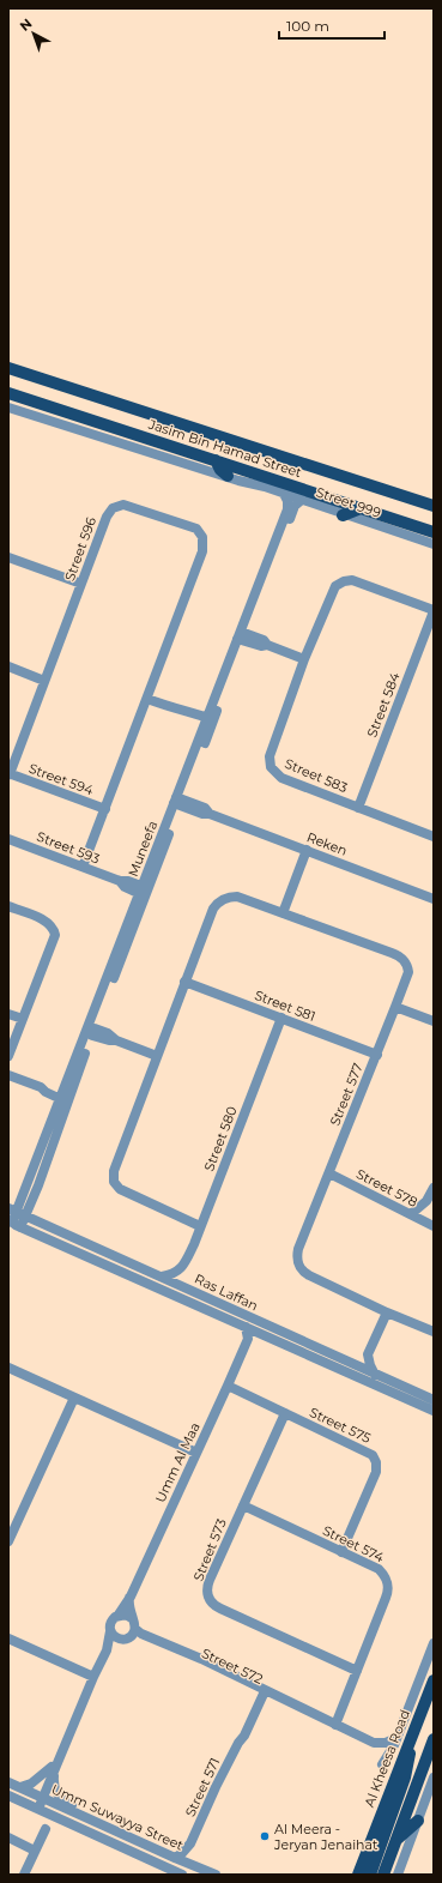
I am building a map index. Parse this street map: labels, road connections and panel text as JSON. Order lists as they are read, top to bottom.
{
  "streets": {
    "main road": ["Jasim Bin Hamad Street", "Al Kheesa Road"],
    "street": [
      "Street 999",
      "Street 596",
      "Street 584",
      "Street 583",
      "Street 594",
      "Reken",
      "Street 593",
      "Muneefa",
      "Street 581",
      "Street 577",
      "Street 580",
      "Street 578",
      "Ras Laffan",
      "Street 575",
      "Umm Al Maa",
      "Street 574",
      "Street 573",
      "Street 572",
      "Street 571",
      "Umm Suwayya Street"
    ]
  },
  "crossings": [
    ["Street 999", "Muneefa"],
    ["Street 596", "Street 594"],
    ["Street 596", "Street 593"],
    ["Street 584", "Street 583"],
    ["Reken", "Muneefa"],
    ["Street 593", "Muneefa"],
    ["Muneefa", "Ras Laffan"],
    ["Street 581", "Street 577"],
    ["Street 581", "Street 580"],
    ["Street 577", "Street 580"],
    ["Street 577", "Street 578"],
    ["Ras Laffan", "Umm Al Maa"],
    ["Street 575", "Umm Al Maa"],
    ["Street 575", "Street 574"],
    ["Street 575", "Street 573"],
    ["Umm Al Maa", "Street 572"],
    ["Street 574", "Street 573"],
    ["Street 574", "Street 572"],
    ["Street 572", "Al Kheesa Road"],
    ["Street 572", "Street 571"],
    ["Street 571", "Umm Suwayya Street"]
  ],
  "places": ["Al Meera - Jeryan Jenaihat"],
  "scale_bar": "100 m",
  "north": "top left"
}
